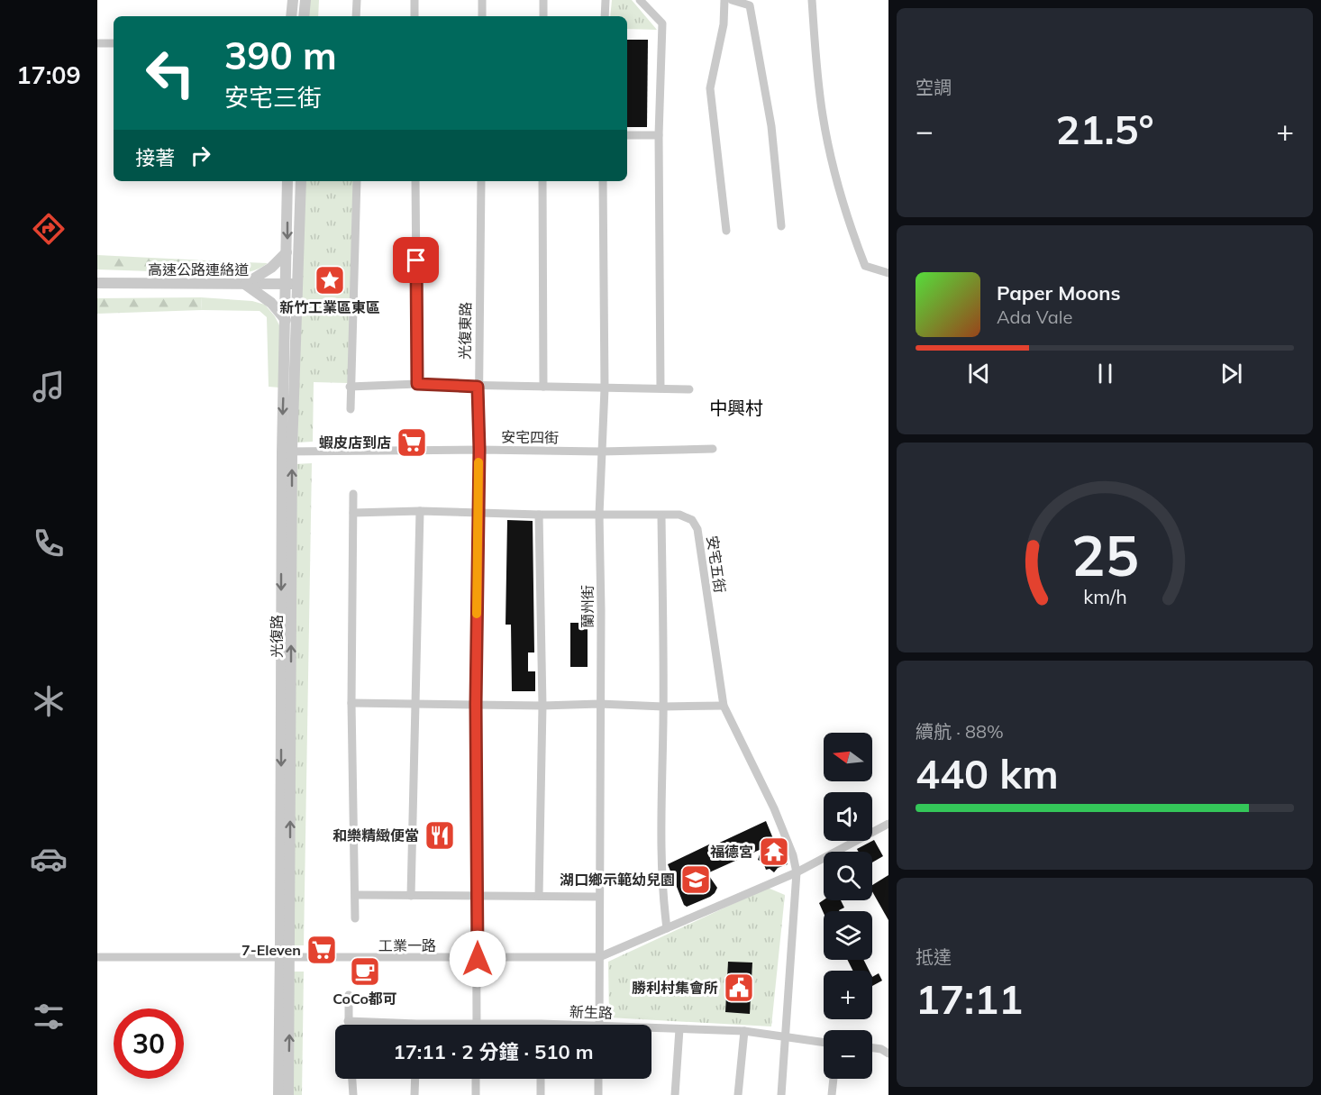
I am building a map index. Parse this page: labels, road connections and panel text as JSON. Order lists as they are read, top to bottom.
{
  "streets": {
    "street": [
      "高速公路連絡道",
      "光復東路",
      "安宅四街",
      "安宅五街",
      "蘭州街",
      "光復路",
      "工業一路",
      "新生路"
    ]
  },
  "crossings": [
    ["高速公路連絡道", "光復路"],
    ["光復東路", "安宅四街"],
    ["光復東路", "安宅五街"],
    ["光復東路", "工業一路"],
    ["光復東路", "新生路"],
    ["安宅四街", "蘭州街"],
    ["安宅四街", "光復路"],
    ["安宅五街", "蘭州街"],
    ["安宅五街", "工業一路"],
    ["安宅五街", "新生路"],
    ["蘭州街", "工業一路"],
    ["光復路", "工業一路"]
  ],
  "districts": ["中興村"],
  "places": {
    "place": ["新竹工業區東區"],
    "supermarket": ["蝦皮店到店", "7-Eleven"],
    "restaurant": ["和樂精緻便當"],
    "temple": ["福德宮"],
    "school or university": ["湖口鄉示範幼兒園"],
    "cafe": ["CoCo都可"],
    "public building": ["勝利村集會所"]
  },
  "north": "left",
  "page": {
    "tabs": "17:09",
    "tile": [
      "空調",
      ["續航 · 88%", "440 km"],
      ["抵達", "17:11"]
    ],
    "turn": ["390 m", "安宅三街"],
    "heat": ["−", "21.5°", "+"],
    "then": "接著",
    "song": ["Paper Moons", "Ada Vale"],
    "map_buttons": ["+", "−"],
    "limit": "30",
    "trip": "17:11 · 2 分鐘 · 510 m",
    "gauge": ["25", "km/h"]
  }
}
